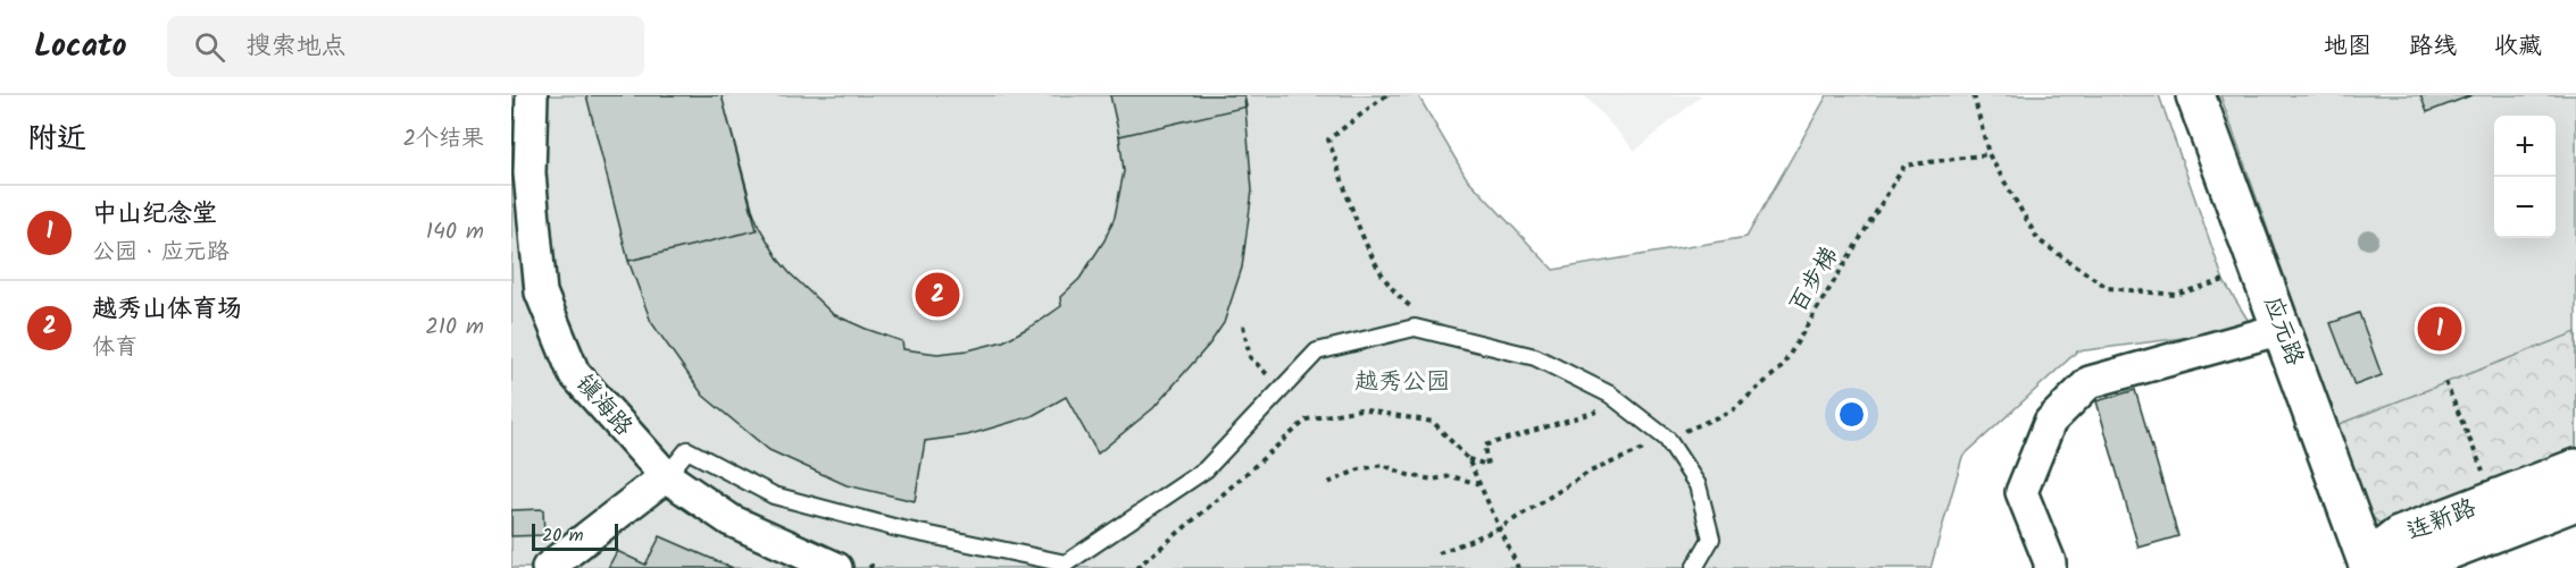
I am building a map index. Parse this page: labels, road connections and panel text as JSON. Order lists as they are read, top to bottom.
{
  "streets": {
    "street": ["应元路", "镇海路", "连新路"],
    "path": ["百步梯"]
  },
  "crossings": [
    ["应元路", "连新路"]
  ],
  "parks": ["越秀公园"],
  "scale_bar": "20 m",
  "page": {
    "header": "Locato",
    "search": "搜索地点",
    "nav": ["地图", "路线", "收藏"],
    "heading": ["附近", "2个结果"],
    "map_buttons": ["+", "−"],
    "list": [
      {
        "mark": "1",
        "name": "中山纪念堂",
        "note": "公园 · 应元路",
        "value": "140 m"
      },
      {
        "mark": "2",
        "name": "越秀山体育场",
        "note": "体育",
        "value": "210 m"
      }
    ],
    "pins": ["2", "1"],
    "scale": "20 m"
  }
}
